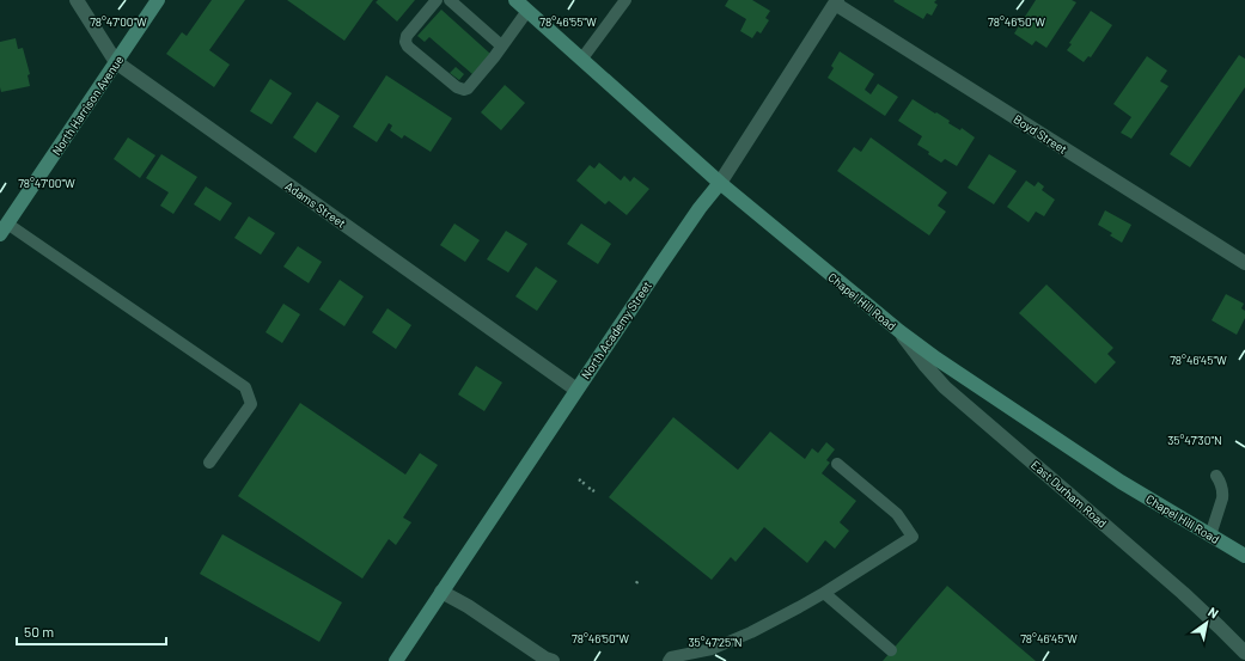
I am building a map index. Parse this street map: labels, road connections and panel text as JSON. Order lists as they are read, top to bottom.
{
  "streets": {
    "main road": ["North Harrison Avenue", "Chapel Hill Road", "North Academy Street"],
    "street": ["Boyd Street", "Adams Street", "East Durham Road"]
  },
  "crossings": [
    ["North Harrison Avenue", "Adams Street"],
    ["Boyd Street", "North Academy Street"],
    ["Adams Street", "North Academy Street"],
    ["Chapel Hill Road", "North Academy Street"],
    ["Chapel Hill Road", "East Durham Road"]
  ],
  "scale_bar": "50 m",
  "north": "top right",
  "coordinates": [
    "78°47'00\"W",
    "78°46'55\"W",
    "78°46'50\"W",
    "78°46'45\"W",
    "35°47'30\"N",
    "35°47'25\"N"
  ]
}
